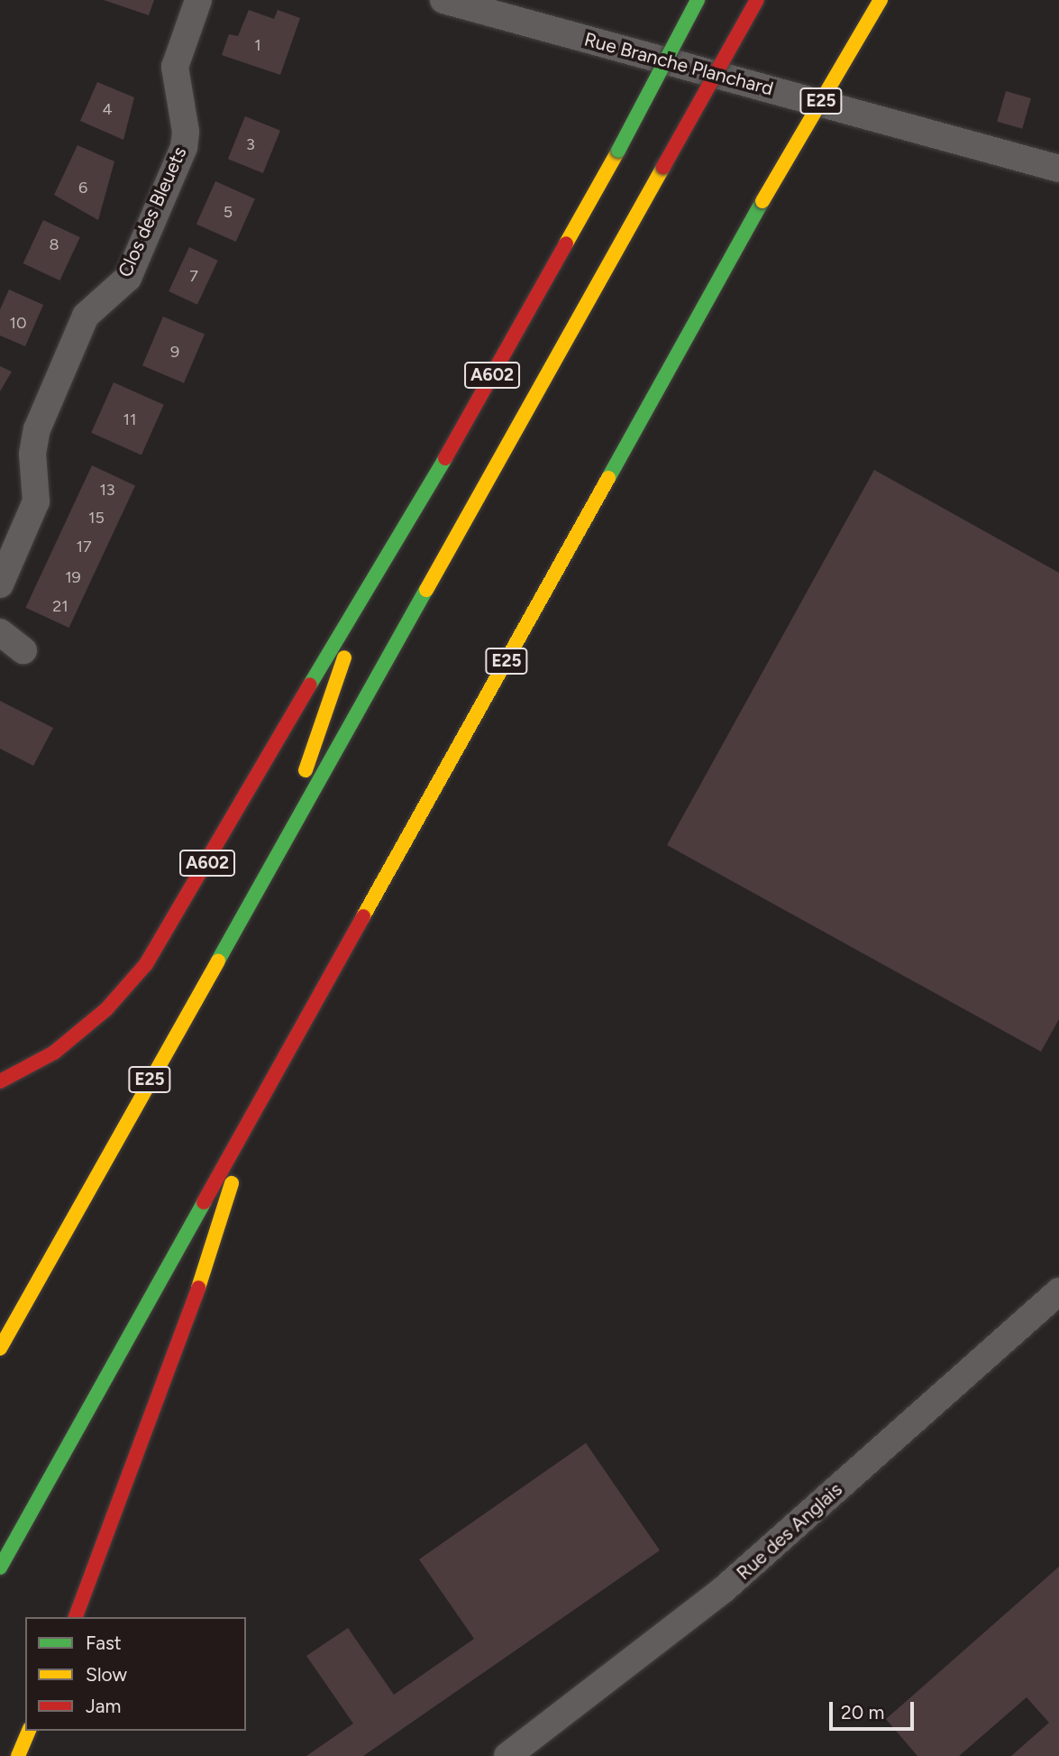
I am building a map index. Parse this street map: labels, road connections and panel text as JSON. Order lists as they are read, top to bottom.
{
  "streets": {
    "highway": ["E25", "A602"],
    "street": ["Rue Branche Planchard", "Clos des Bleuets", "Rue des Anglais"]
  },
  "crossings": [
    ["E25", "A602"]
  ],
  "house_numbers": [
    "1",
    "4",
    "3",
    "6",
    "5",
    "8",
    "7",
    "10",
    "9",
    "11",
    "13",
    "15",
    "17",
    "19",
    "21"
  ],
  "legend": ["Fast", "Slow", "Jam"],
  "scale_bar": "20 m"
}
